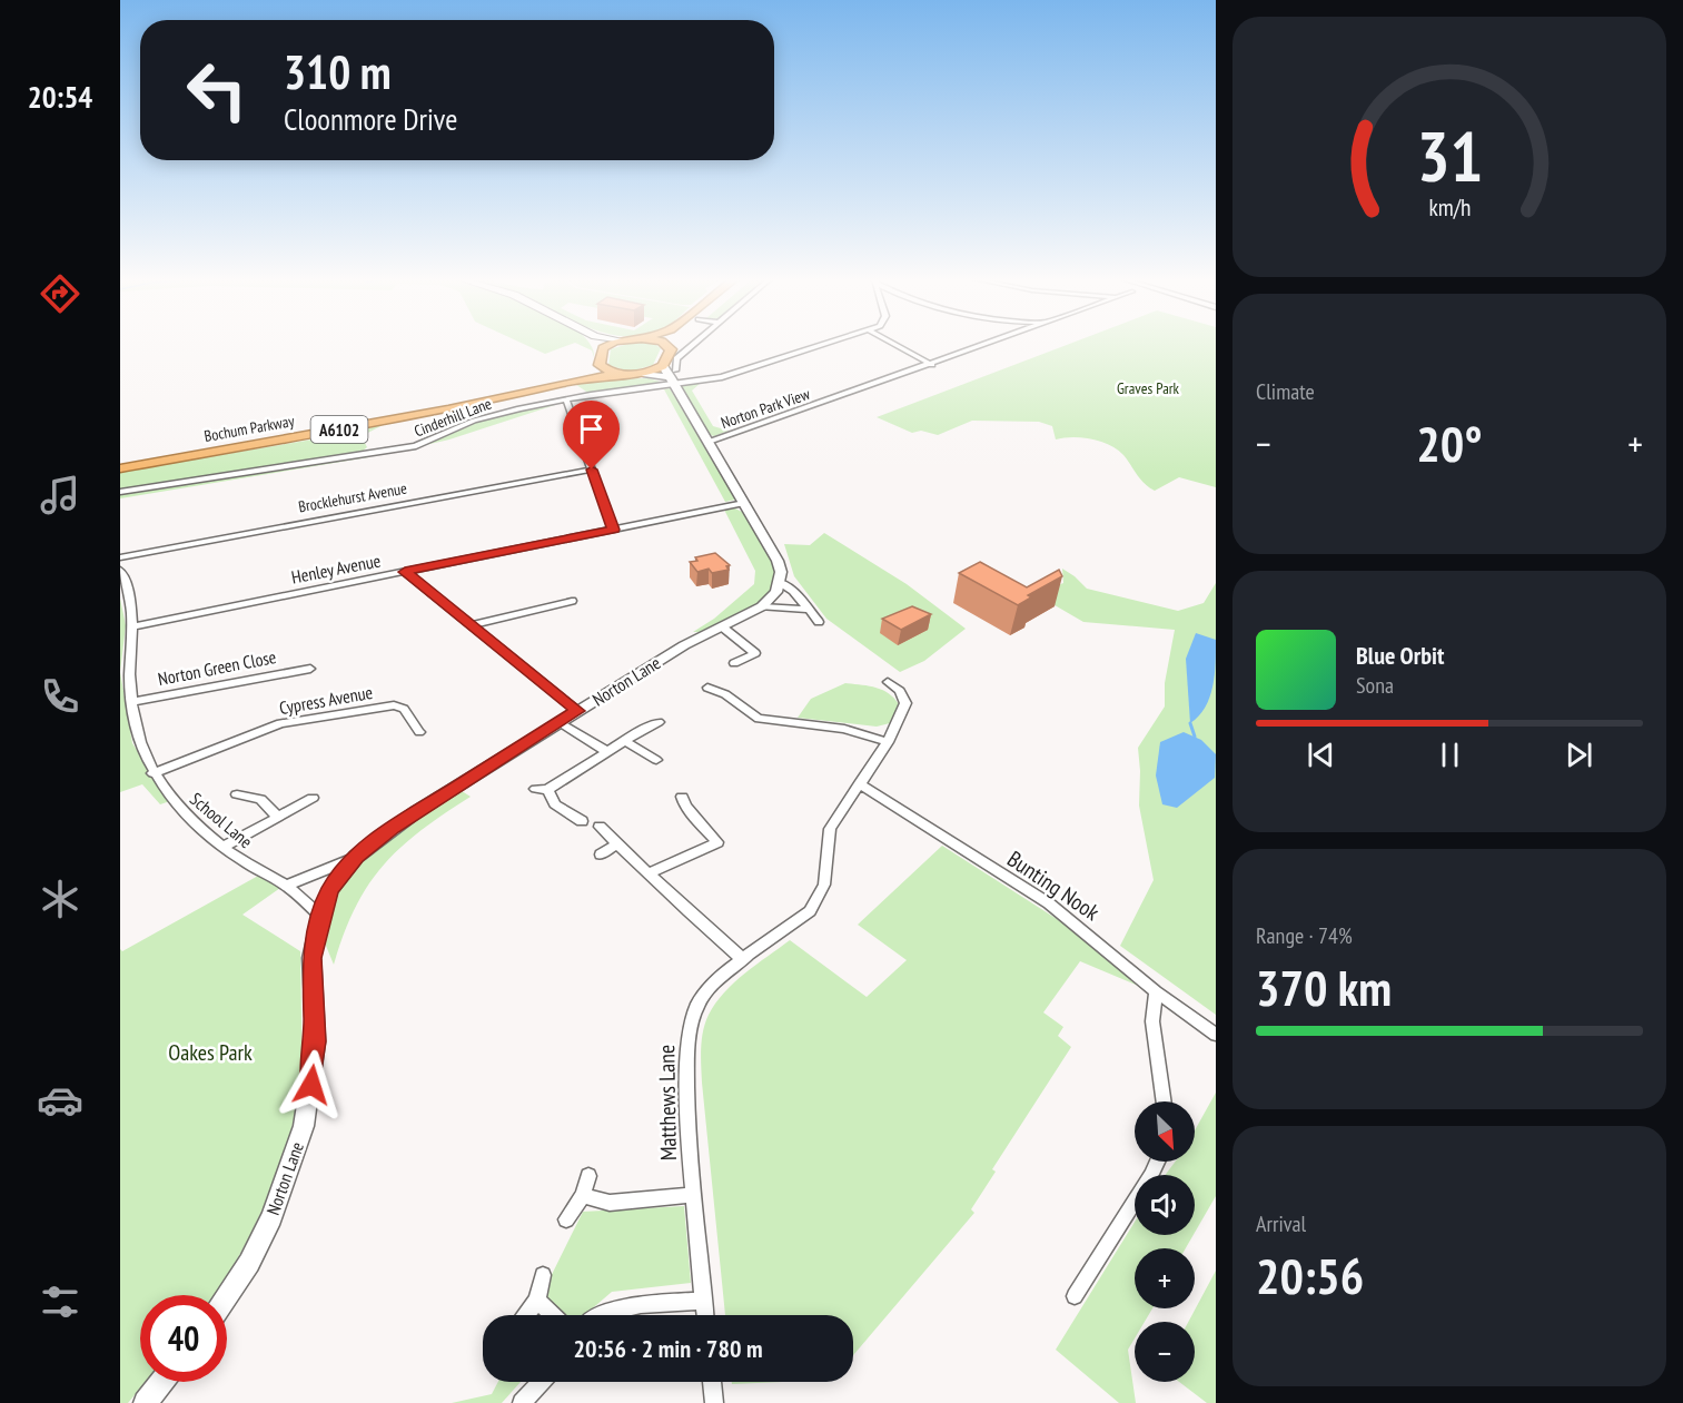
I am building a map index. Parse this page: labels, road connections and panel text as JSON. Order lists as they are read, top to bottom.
{
  "streets": {
    "highway": ["Bochum Parkway", "A6102"],
    "street": [
      "Norton Park View",
      "Cinderhill Lane",
      "Brocklehurst Avenue",
      "Henley Avenue",
      "Norton Green Close",
      "Norton Lane",
      "Cypress Avenue",
      "School Lane",
      "Bunting Nook",
      "Matthews Lane"
    ]
  },
  "crossings": [
    ["Henley Avenue", "School Lane"],
    ["Norton Green Close", "School Lane"],
    ["Norton Lane", "School Lane"],
    ["Cypress Avenue", "School Lane"],
    ["Bunting Nook", "Matthews Lane"]
  ],
  "parks": ["Graves Park", "Oakes Park"],
  "north": "bottom right",
  "page": {
    "tabs": "20:54",
    "turn": ["310 m", "Cloonmore Drive"],
    "tile": [
      "Climate",
      ["Range · 74%", "370 km"],
      ["Arrival", "20:56"]
    ],
    "heat": ["−", "20°", "+"],
    "song": ["Blue Orbit", "Sona"],
    "map_buttons": ["+", "−"],
    "limit": "40",
    "trip": "20:56 · 2 min · 780 m",
    "gauge": ["31", "km/h"]
  }
}
